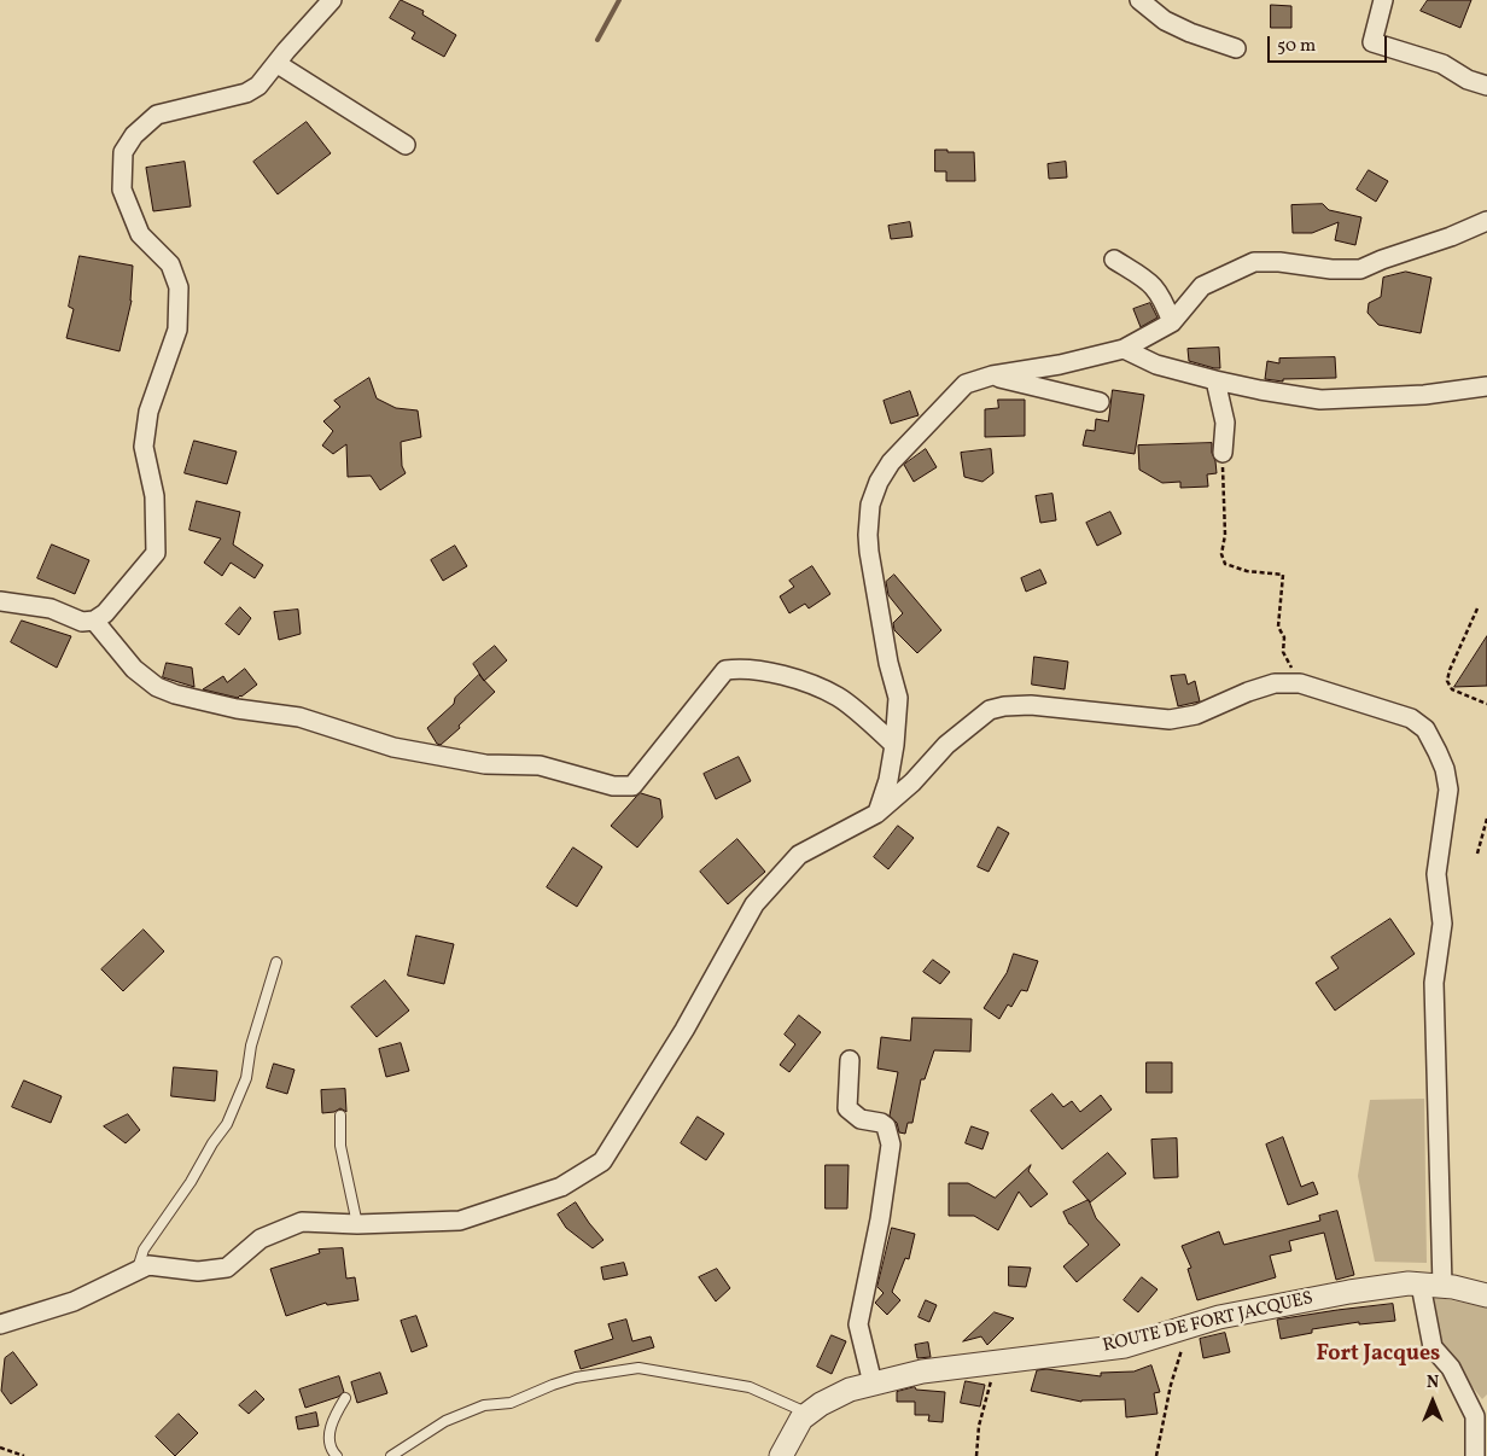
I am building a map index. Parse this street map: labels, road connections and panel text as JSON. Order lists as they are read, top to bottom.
{
  "streets": {
    "street": ["ROUTE DE FORT JACQUES"]
  },
  "districts": ["Fort Jacques"],
  "scale_bar": "50 m",
  "north": "top"
}
